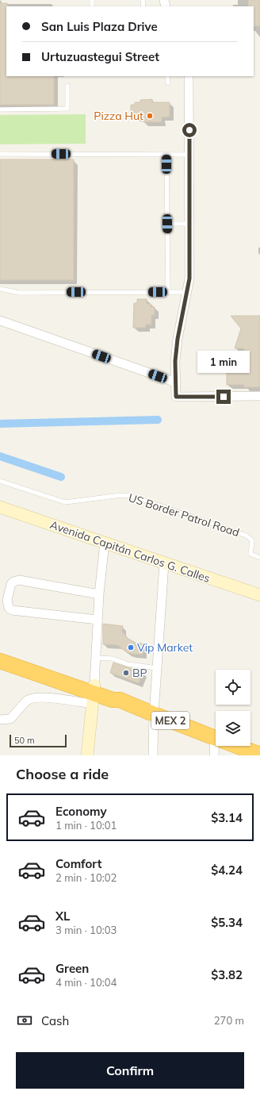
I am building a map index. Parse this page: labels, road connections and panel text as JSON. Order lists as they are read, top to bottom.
{
  "streets": {
    "highway": ["MEX 2"],
    "street": ["Avenida Capitán Carlos G. Calles"],
    "lane": ["US Border Patrol Road"]
  },
  "places": ["Pizza Hut", "Vip Market", "BP"],
  "scale_bar": "50 m",
  "page": {
    "banner": ["San Luis Plaza Drive", "Urtuzuastegui Street"],
    "bubble": "1 min",
    "scale": "50 m",
    "heading": "Choose a ride",
    "list": [
      {
        "name": "Economy",
        "note": "1 min · 10:01",
        "value": "$3.14"
      },
      {
        "name": "Comfort",
        "note": "2 min · 10:02",
        "value": "$4.24"
      },
      {
        "name": "XL",
        "note": "3 min · 10:03",
        "value": "$5.34"
      },
      {
        "name": "Green",
        "note": "4 min · 10:04",
        "value": "$3.82"
      }
    ],
    "pay": ["Cash", "270 m"],
    "buttons": "Confirm"
  }
}
